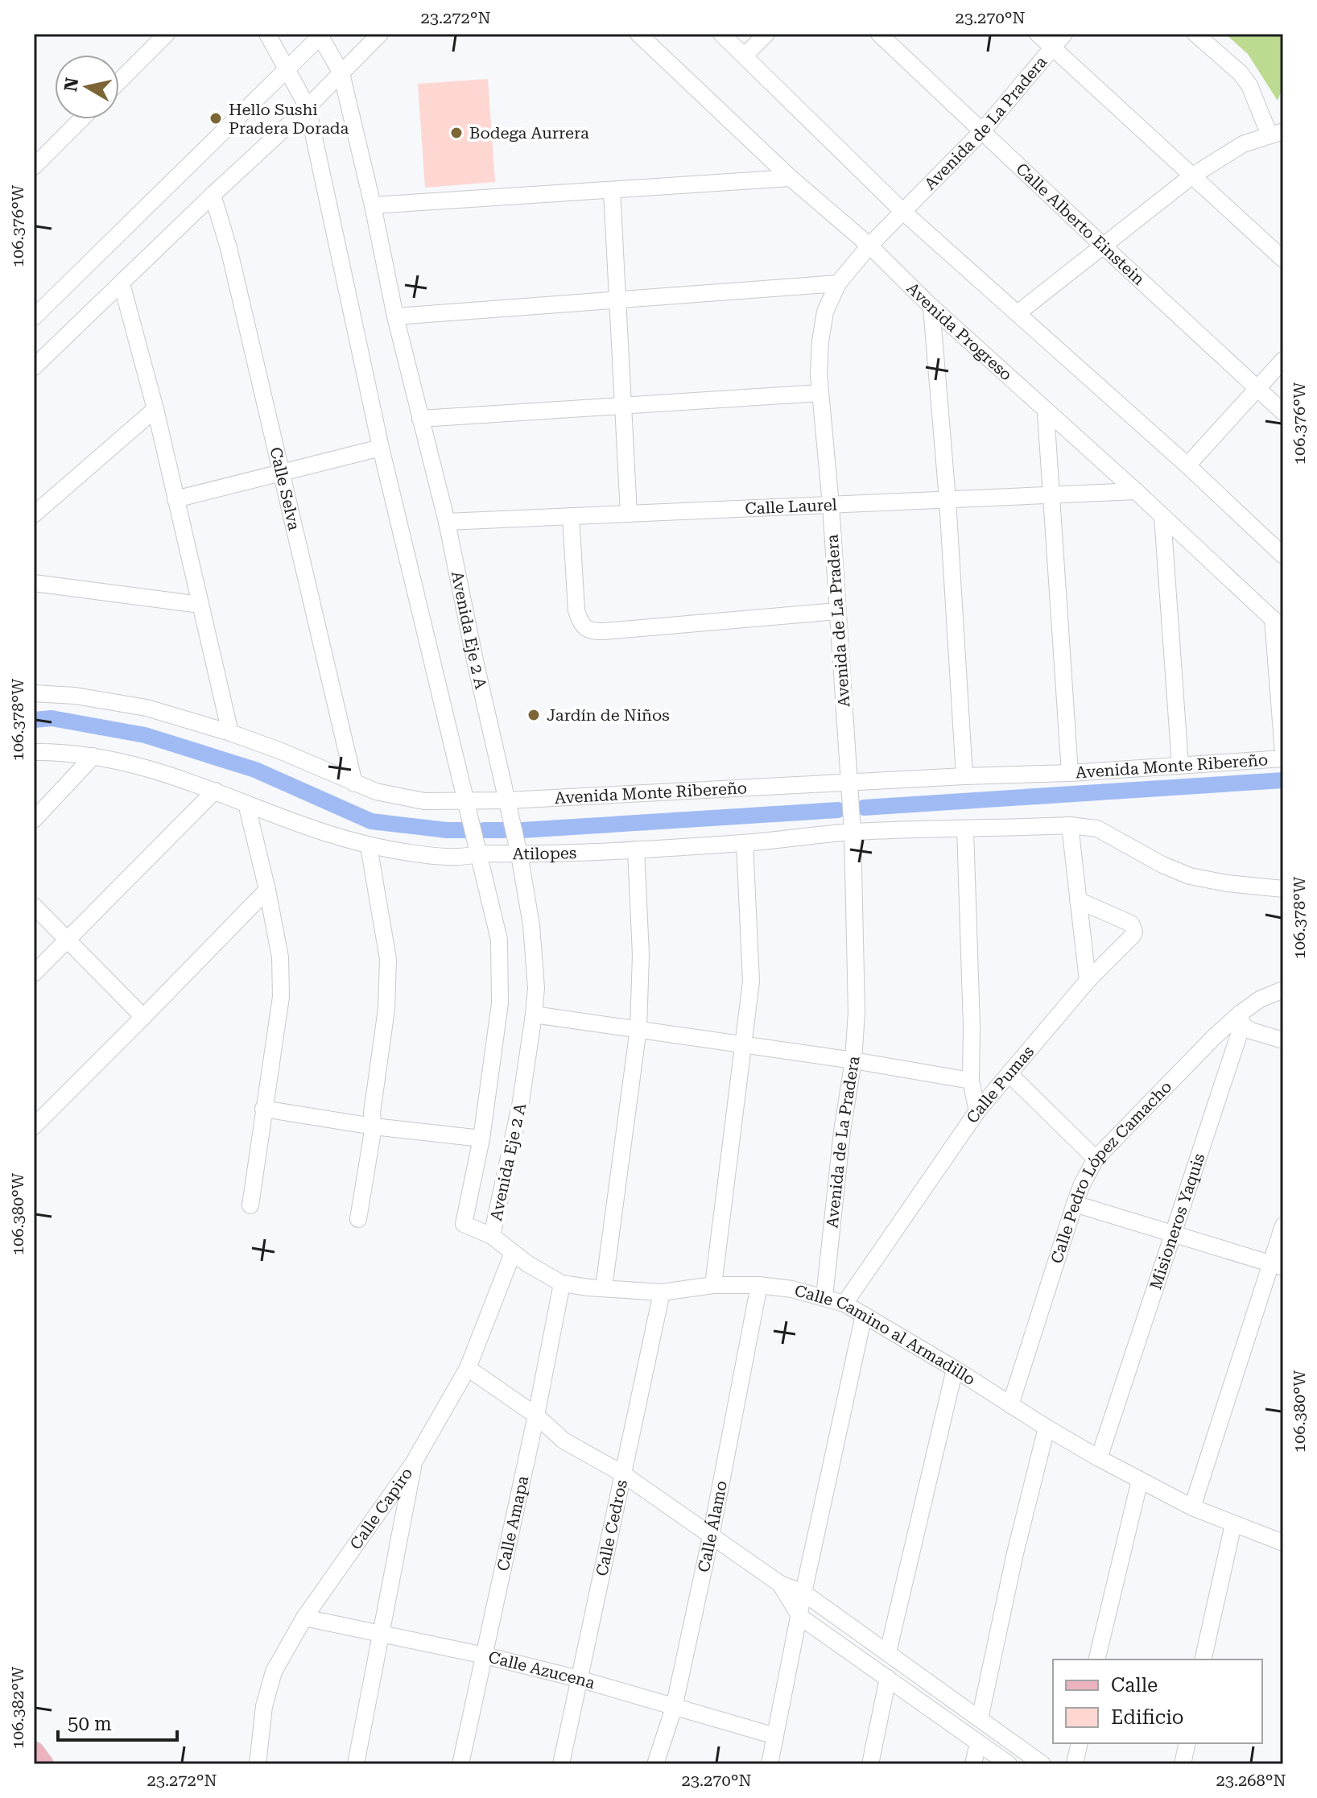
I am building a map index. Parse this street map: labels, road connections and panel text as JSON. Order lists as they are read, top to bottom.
{
  "streets": {
    "street": [
      "Avenida de La Pradera",
      "Calle Alberto Einstein",
      "Avenida Progreso",
      "Calle Selva",
      "Calle Laurel",
      "Avenida Eje 2 A",
      "Avenida Monte Ribereño",
      "Atilopes",
      "Calle Pumas",
      "Calle Pedro López Camacho",
      "Misioneros Yaquis",
      "Calle Camino al Armadillo",
      "Calle Capiro",
      "Calle Amapa",
      "Calle Álamo",
      "Calle Cedros",
      "Calle Azucena"
    ]
  },
  "crossings": [
    ["Avenida de La Pradera", "Calle Alberto Einstein"],
    ["Avenida de La Pradera", "Avenida Progreso"],
    ["Avenida de La Pradera", "Calle Laurel"],
    ["Avenida de La Pradera", "Avenida Monte Ribereño"],
    ["Avenida de La Pradera", "Atilopes"],
    ["Avenida de La Pradera", "Calle Camino al Armadillo"],
    ["Avenida Progreso", "Calle Laurel"],
    ["Calle Selva", "Avenida Monte Ribereño"],
    ["Calle Laurel", "Avenida Eje 2 A"],
    ["Avenida Eje 2 A", "Avenida Monte Ribereño"],
    ["Avenida Eje 2 A", "Atilopes"],
    ["Avenida Eje 2 A", "Calle Camino al Armadillo"],
    ["Calle Pumas", "Calle Camino al Armadillo"],
    ["Calle Pedro López Camacho", "Misioneros Yaquis"],
    ["Calle Pedro López Camacho", "Calle Camino al Armadillo"],
    ["Misioneros Yaquis", "Calle Camino al Armadillo"],
    ["Calle Camino al Armadillo", "Calle Capiro"],
    ["Calle Camino al Armadillo", "Calle Amapa"],
    ["Calle Camino al Armadillo", "Calle Álamo"],
    ["Calle Camino al Armadillo", "Calle Cedros"],
    ["Calle Capiro", "Calle Azucena"],
    ["Calle Amapa", "Calle Azucena"],
    ["Calle Álamo", "Calle Azucena"],
    ["Calle Cedros", "Calle Azucena"]
  ],
  "places": ["Hello Sushi Pradera Dorada", "Bodega Aurrera", "Jardín de Niños"],
  "legend": ["Calle", "Edificio"],
  "scale_bar": "50 m",
  "north": "left",
  "coordinates": [
    "23.272°N",
    "23.270°N",
    "106.376°W",
    "106.378°W",
    "106.380°W",
    "106.382°W",
    "23.268°N"
  ]
}
